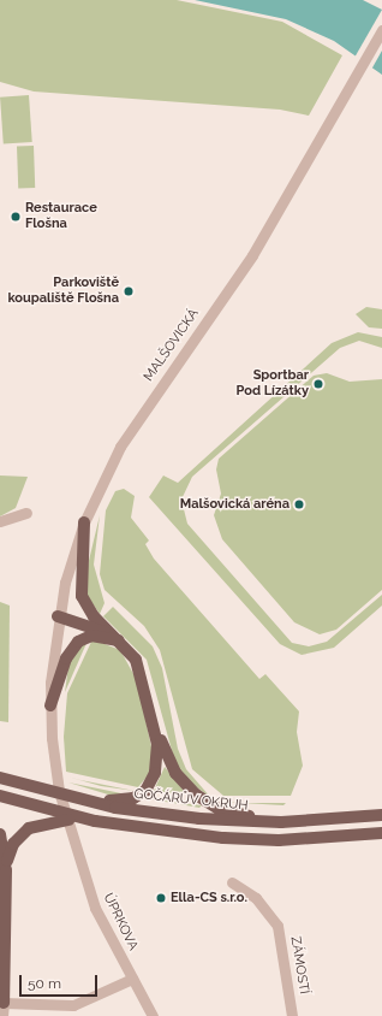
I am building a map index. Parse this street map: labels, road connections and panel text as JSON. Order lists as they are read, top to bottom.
{
  "streets": {
    "main road": ["GOČÁRŮV OKRUH"],
    "street": ["MALŠOVICKÁ", "ÚPRKOVA", "ZÁMOSTÍ"]
  },
  "crossings": [
    ["MALŠOVICKÁ", "ÚPRKOVA"]
  ],
  "places": [
    "Restaurace Flošna",
    "Parkoviště koupaliště Flošna",
    "Sportbar Pod Lízátky",
    "Malšovická aréna",
    "Ella-CS s.r.o."
  ],
  "scale_bar": "50 m"
}
